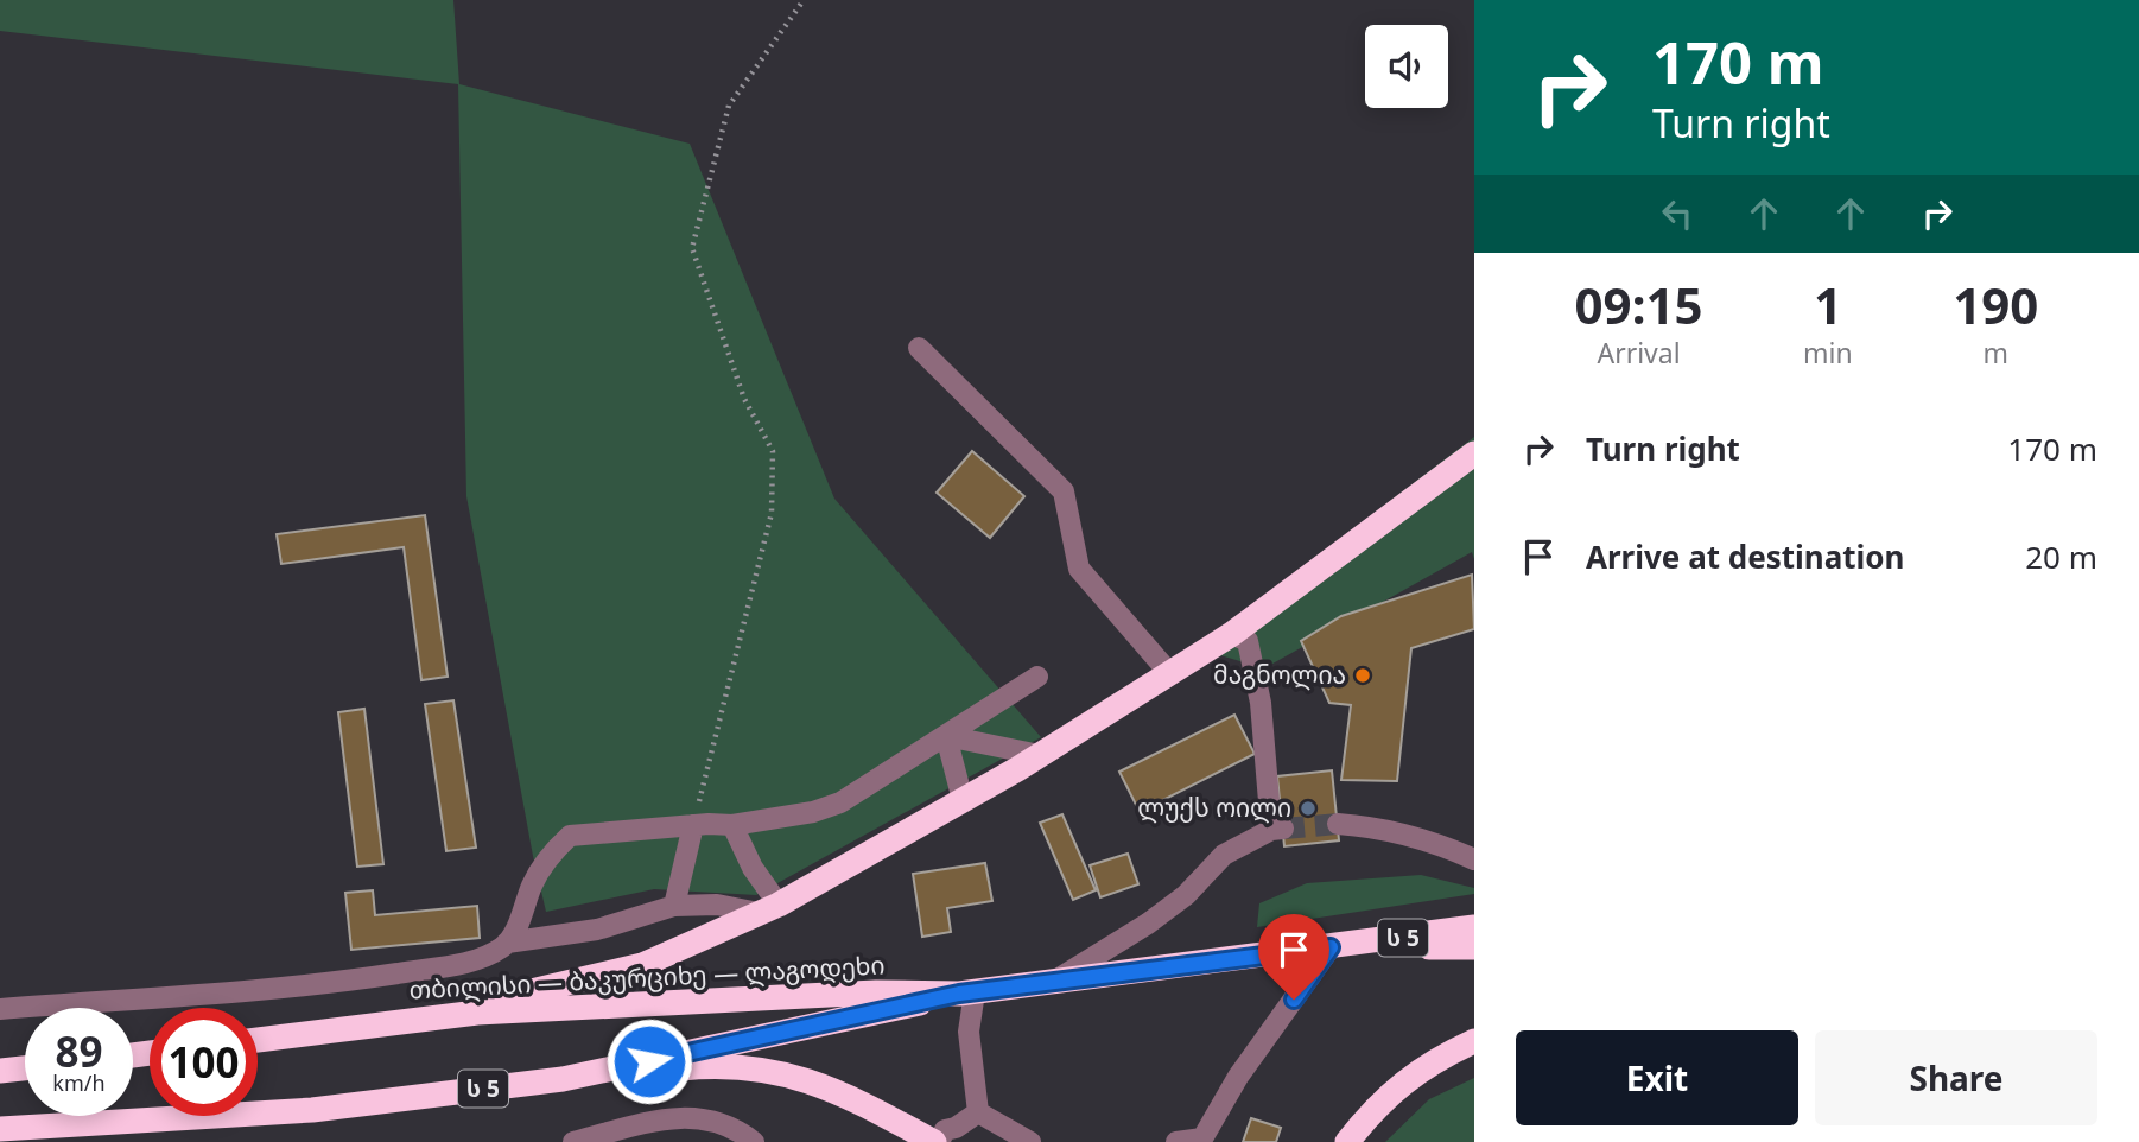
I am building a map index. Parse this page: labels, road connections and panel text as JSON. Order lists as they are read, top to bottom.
{
  "streets": {
    "highway": ["ს 5", "თბილისი — ბაკურციხე — ლაგოდეხი"]
  },
  "places": ["მაგნოლია", "ლუქს ოილი"],
  "page": {
    "turn": ["170 m", "Turn right"],
    "eta": [
      "09:15",
      "Arrival",
      "1",
      "min",
      "190",
      "m"
    ],
    "list": [
      {
        "name": "Turn right",
        "value": "170 m"
      },
      {
        "name": "Arrive at destination",
        "value": "20 m"
      }
    ],
    "speed": "89 km/h",
    "limit": "100",
    "buttons": ["Exit", "Share"]
  }
}
